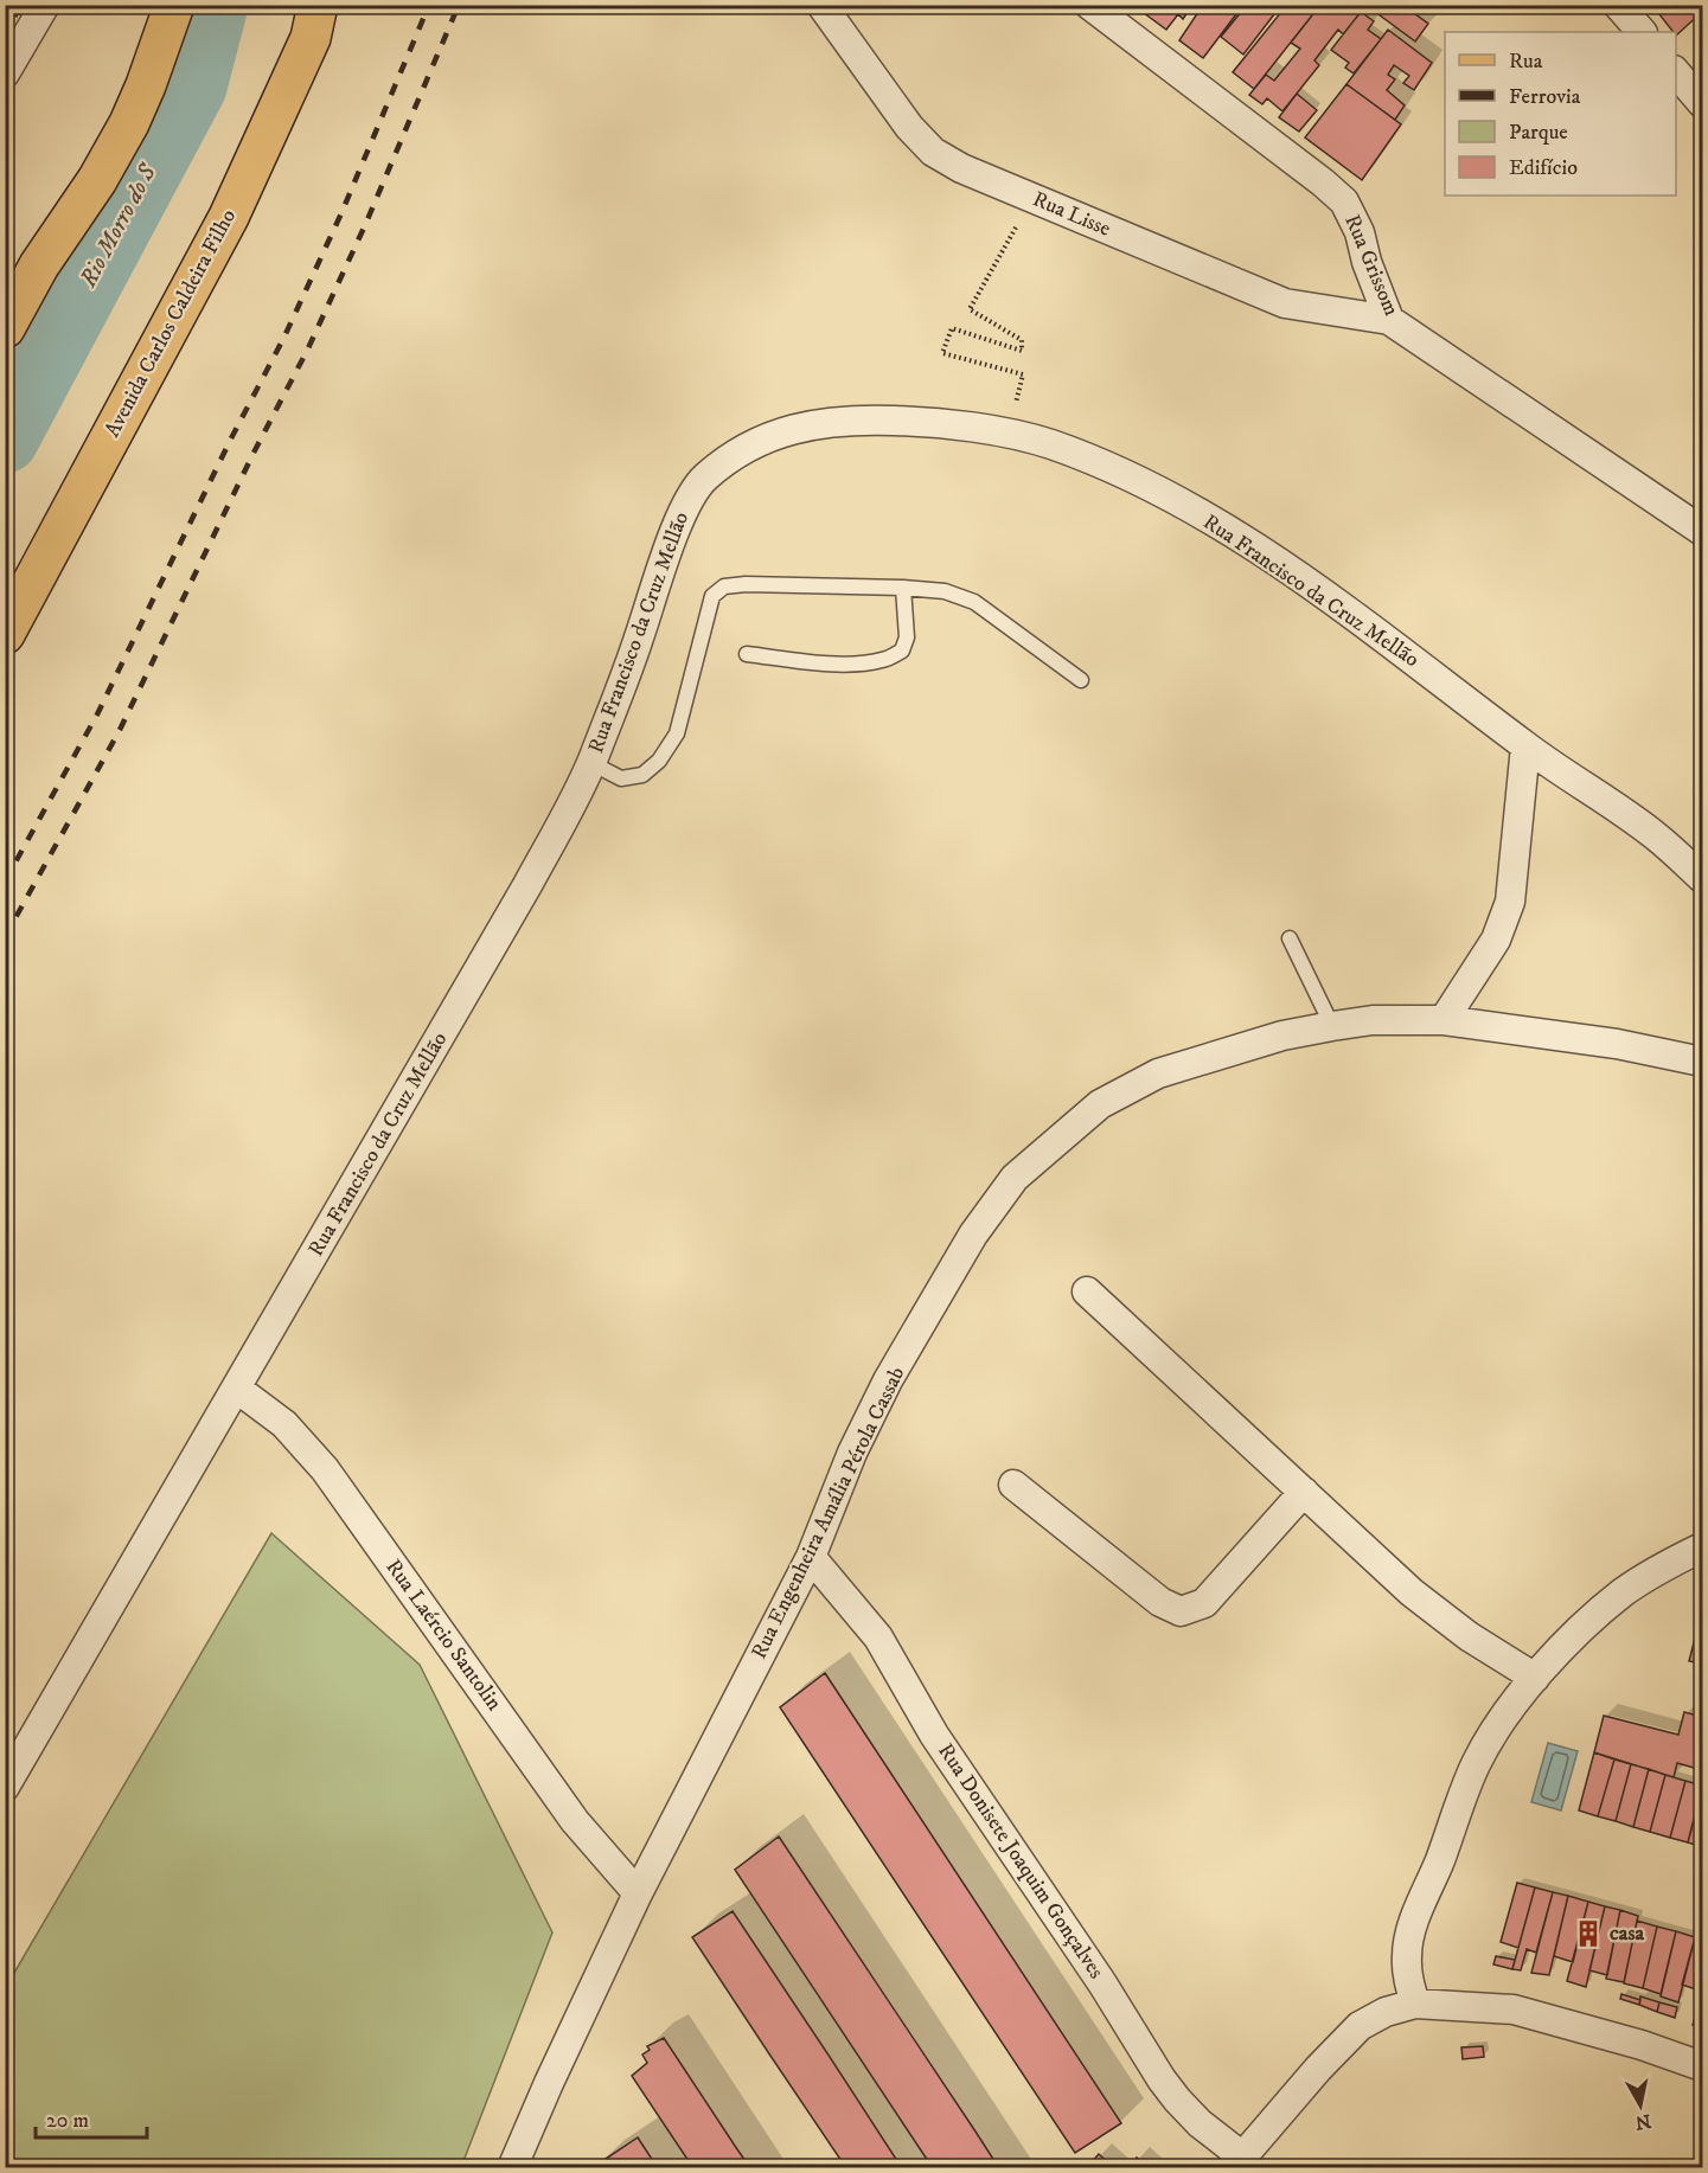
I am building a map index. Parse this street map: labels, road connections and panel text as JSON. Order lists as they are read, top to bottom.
{
  "streets": {
    "main road": ["Avenida Carlos Caldeira Filho"],
    "street": [
      "Rua Lisse",
      "Rua Grissom",
      "Rua Francisco da Cruz Mellão",
      "Rua Engenheira Amália Pérola Cassab",
      "Rua Laércio Santolin",
      "Rua Donisete Joaquim Gonçalves"
    ]
  },
  "crossings": [
    ["Rua Lisse", "Rua Grissom"],
    ["Rua Francisco da Cruz Mellão", "Rua Laércio Santolin"],
    ["Rua Engenheira Amália Pérola Cassab", "Rua Laércio Santolin"],
    ["Rua Engenheira Amália Pérola Cassab", "Rua Donisete Joaquim Gonçalves"]
  ],
  "water": ["Rio Morro do S"],
  "places": {
    "building": ["casa"]
  },
  "legend": [
    "Rua",
    "Ferrovia",
    "Parque",
    "Edifício"
  ],
  "scale_bar": "20 m",
  "north": "bottom"
}
